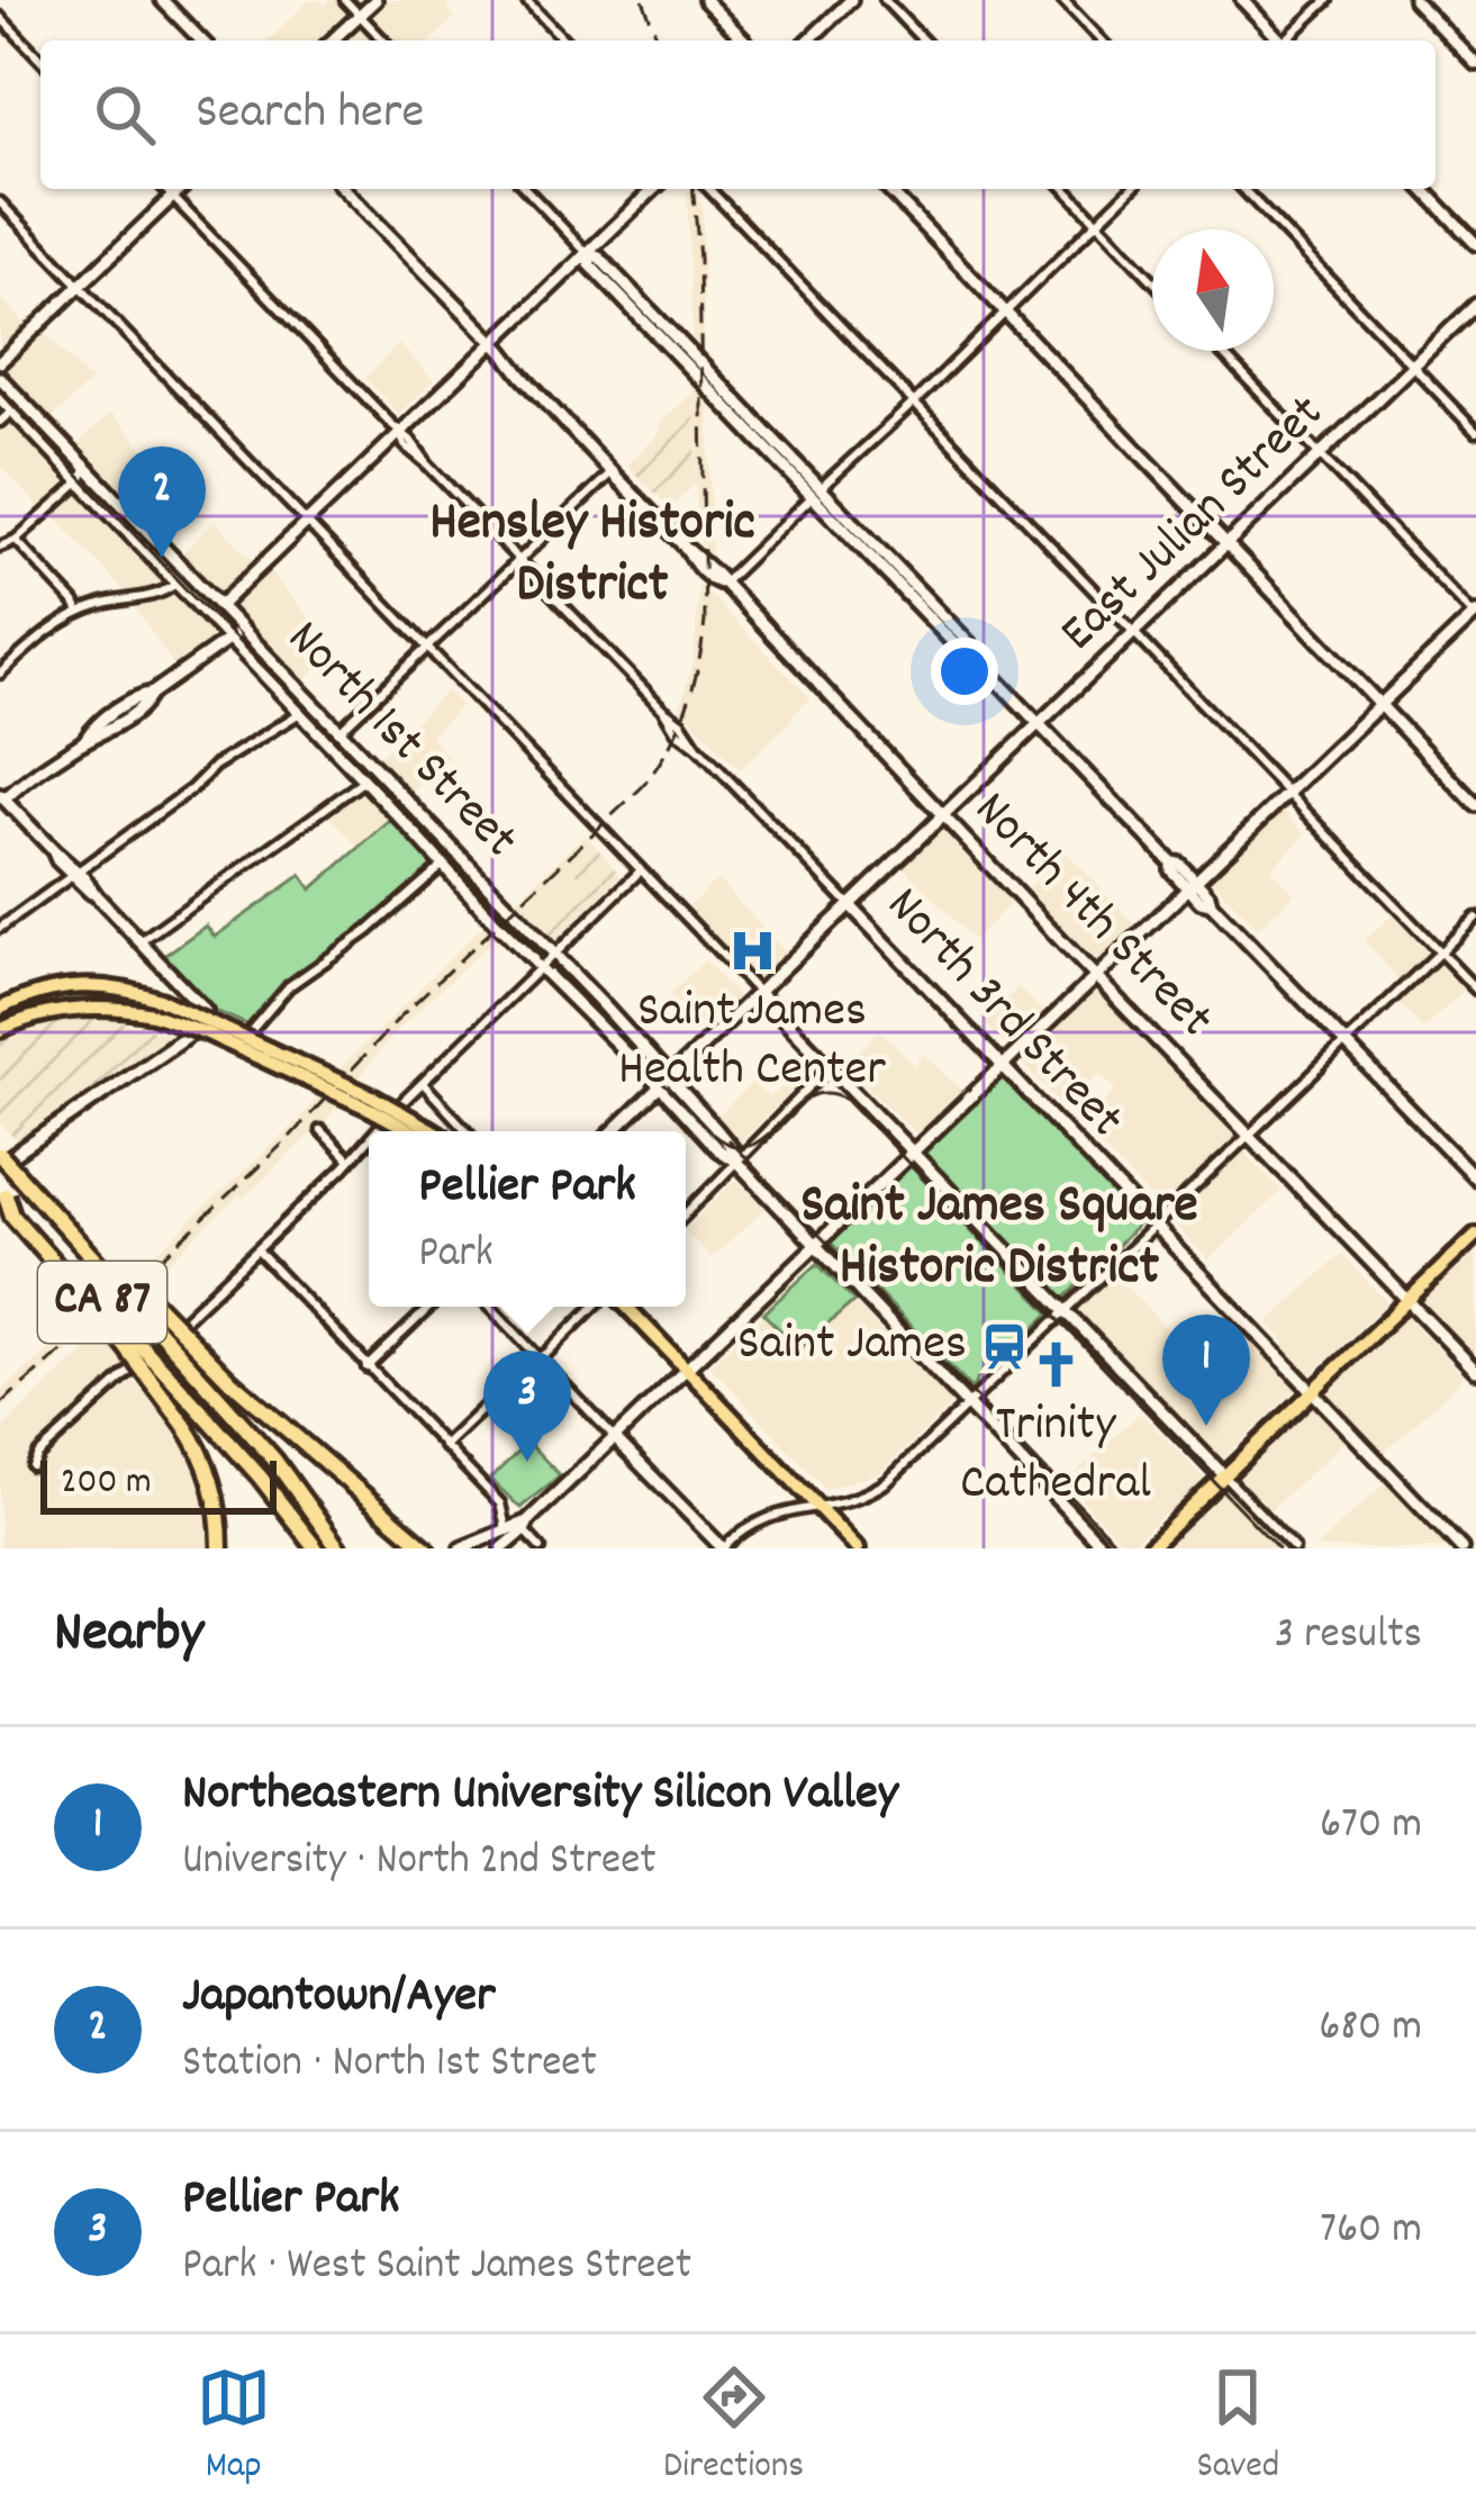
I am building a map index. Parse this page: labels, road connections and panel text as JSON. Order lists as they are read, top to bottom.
{
  "streets": {
    "highway": ["CA 87"],
    "main road": [
      "East Julian Street",
      "North 1st Street",
      "North 4th Street",
      "North 3rd Street"
    ]
  },
  "crossings": [
    ["East Julian Street", "North 1st Street"],
    ["East Julian Street", "North 4th Street"],
    ["East Julian Street", "North 3rd Street"]
  ],
  "districts": ["Hensley Historic District", "Saint James Square Historic District"],
  "places": {
    "hospital": ["Saint James Health Center"],
    "station": ["Saint James"],
    "church": ["Trinity Cathedral"]
  },
  "scale_bar": "200 m",
  "north": "top",
  "page": {
    "search": "Search here",
    "pins": ["2", "1", "3"],
    "popup": ["Pellier Park", "Park"],
    "scale": "200 m",
    "heading": ["Nearby", "3 results"],
    "list": [
      {
        "mark": "1",
        "name": "Northeastern University Silicon Valley",
        "note": "University · North 2nd Street",
        "value": "670 m"
      },
      {
        "mark": "2",
        "name": "Japantown/Ayer",
        "note": "Station · North 1st Street",
        "value": "680 m"
      },
      {
        "mark": "3",
        "name": "Pellier Park",
        "note": "Park · West Saint James Street",
        "value": "760 m"
      }
    ],
    "nav": ["Map", "Directions", "Saved"]
  }
}
